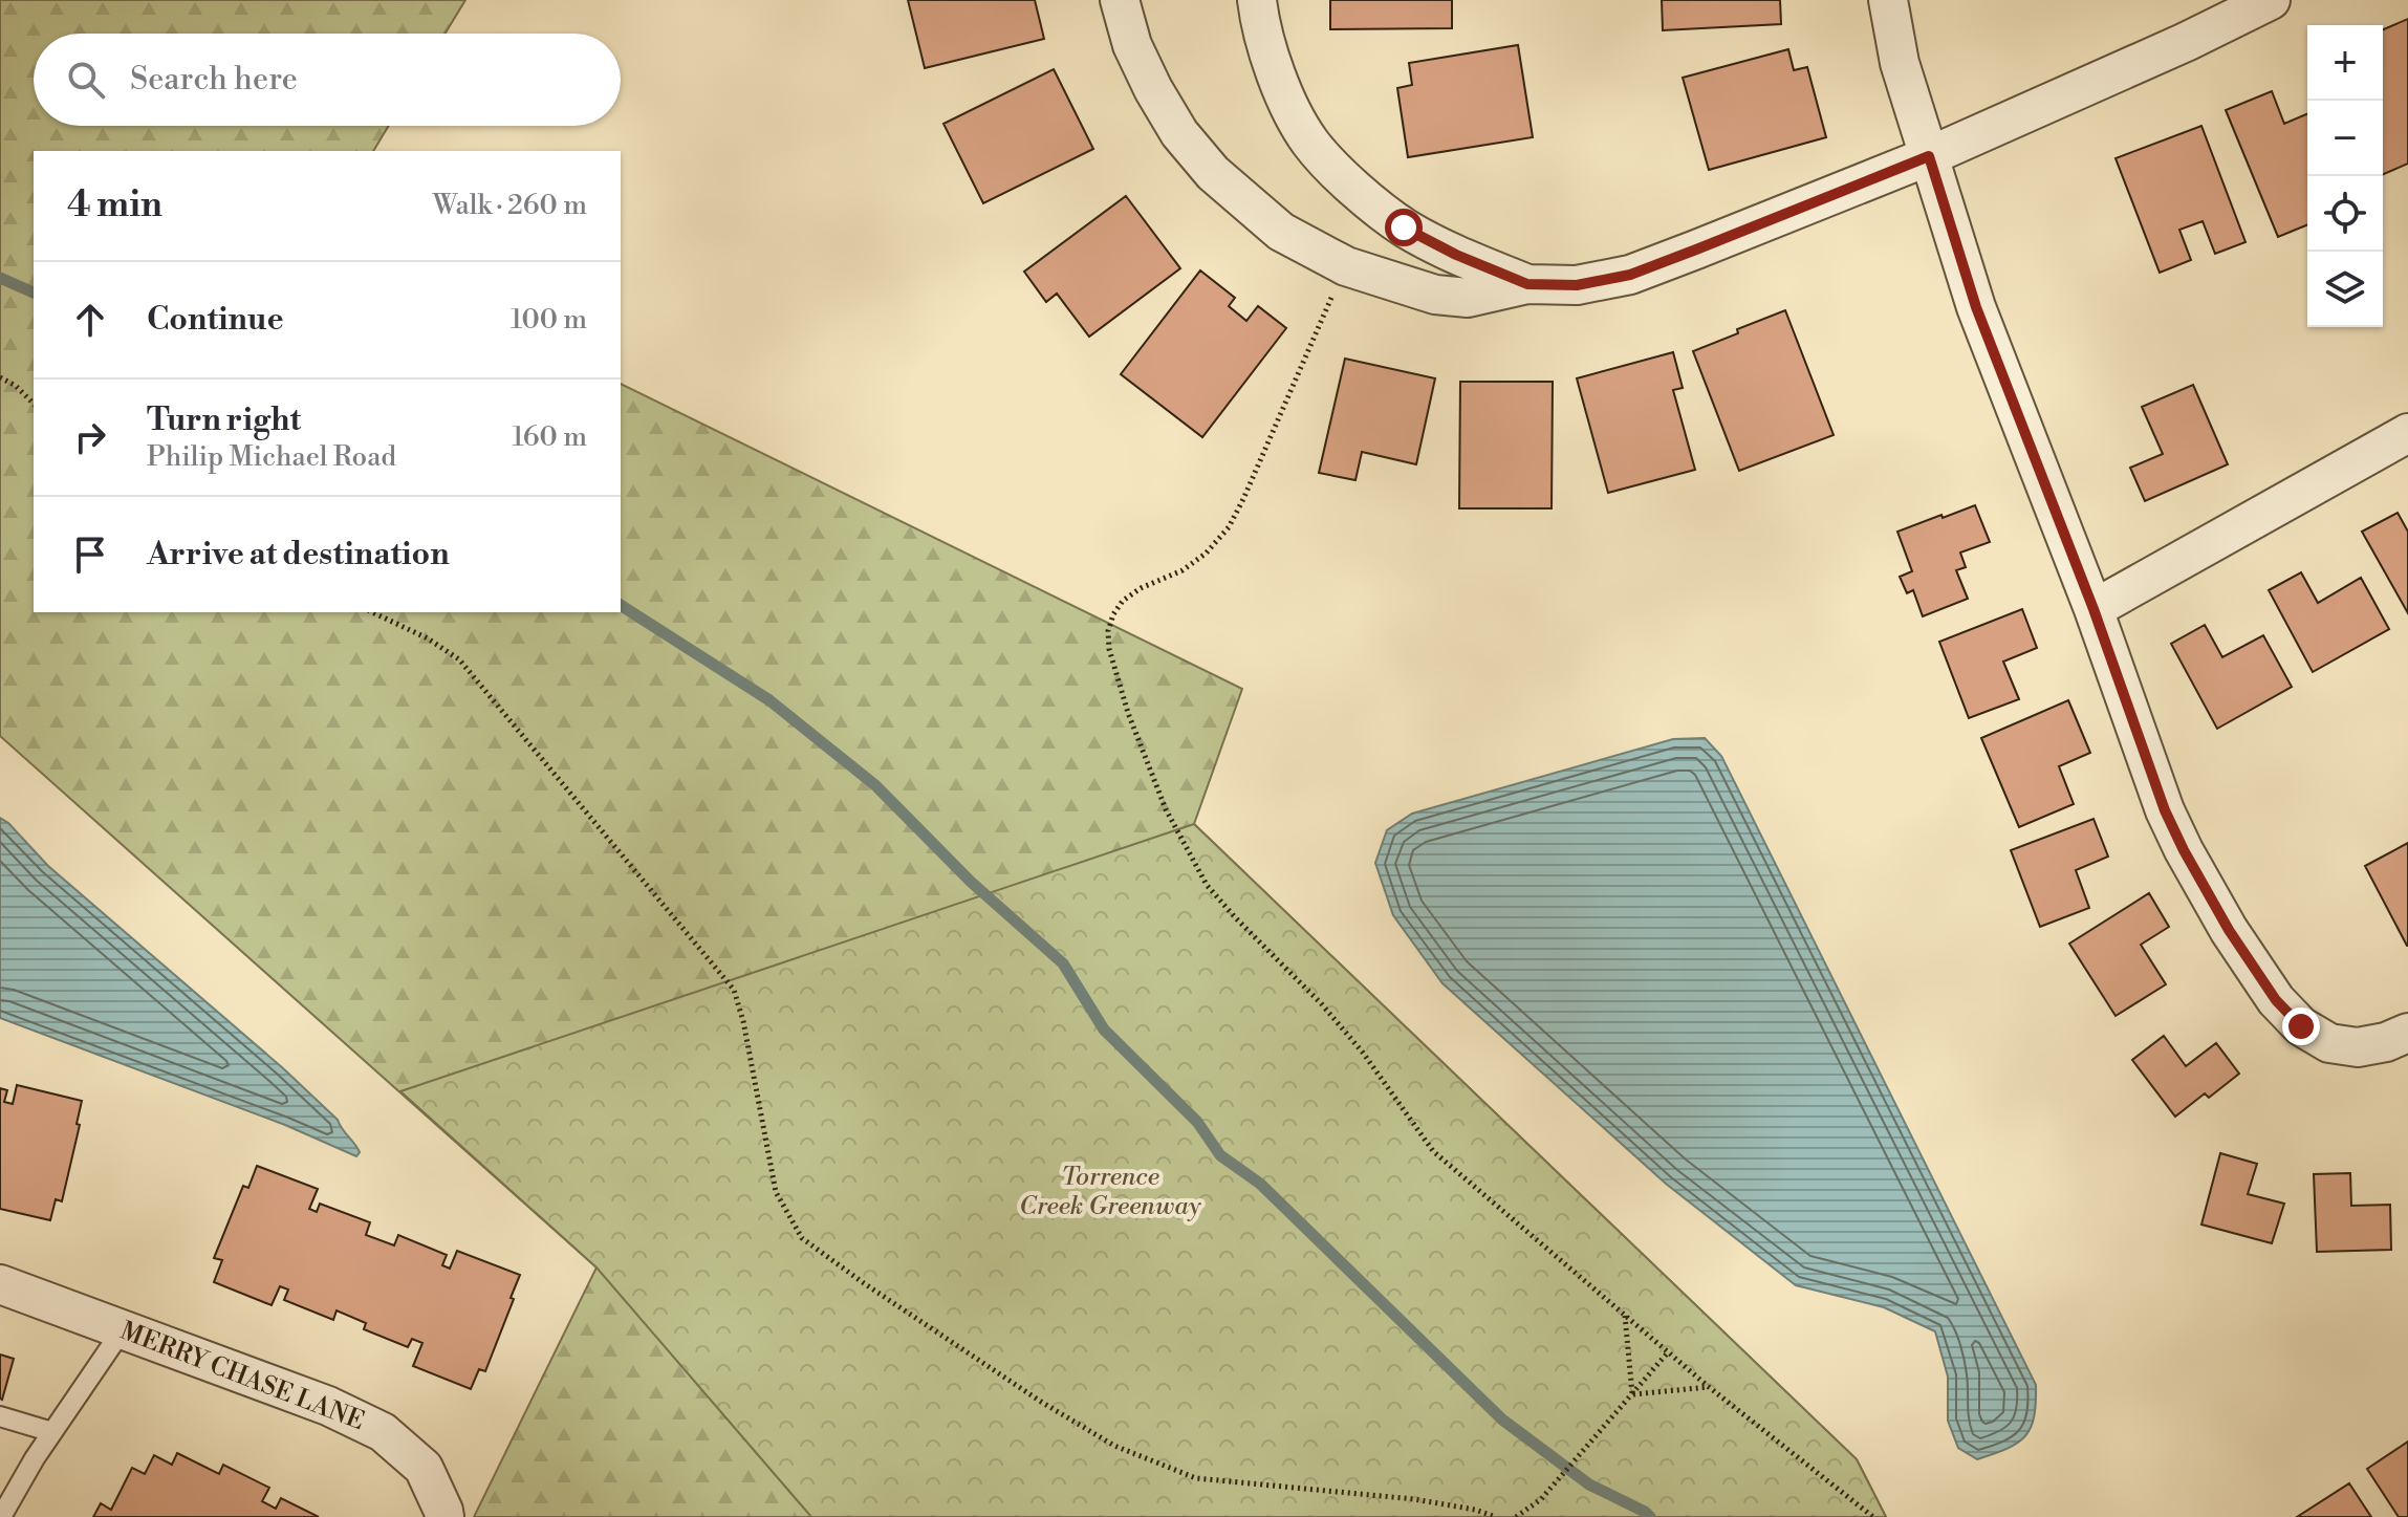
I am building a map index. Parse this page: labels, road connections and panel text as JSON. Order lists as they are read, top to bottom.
{
  "streets": {
    "street": ["MERRY CHASE LANE"]
  },
  "parks": ["Torrence Creek Greenway"],
  "page": {
    "map_buttons": ["+", "−"],
    "search": "Search here",
    "heading": ["4 min", "Walk · 260 m"],
    "list": [
      ["Continue", "100 m"],
      ["Turn right", "Philip Michael Road", "160 m"],
      "Arrive at destination"
    ]
  }
}
